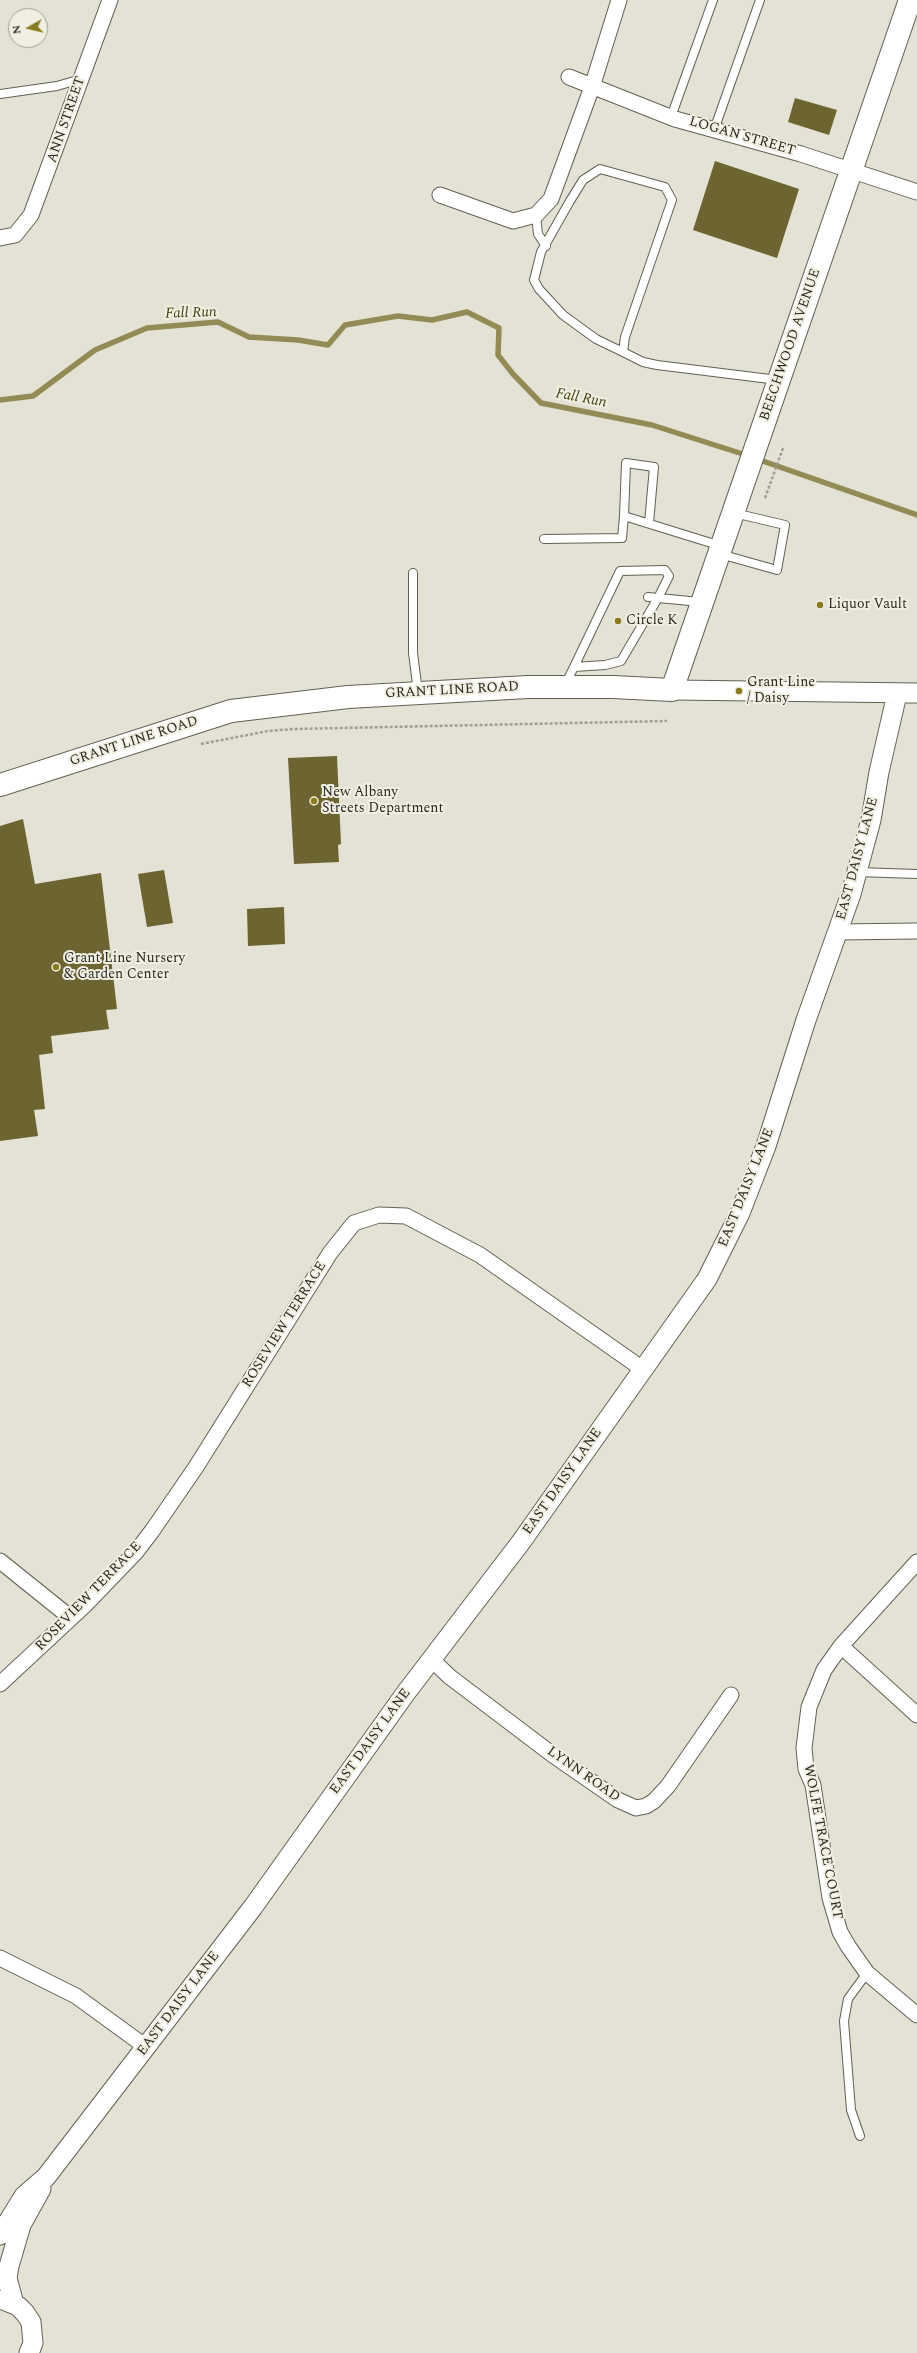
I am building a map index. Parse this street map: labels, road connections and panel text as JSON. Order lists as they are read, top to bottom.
{
  "streets": {
    "main road": ["BEECHWOOD AVENUE", "GRANT LINE ROAD"],
    "street": [
      "ANN STREET",
      "LOGAN STREET",
      "EAST DAISY LANE",
      "ROSEVIEW TERRACE",
      "LYNN ROAD",
      "WOLFE TRACE COURT"
    ]
  },
  "crossings": [
    ["LOGAN STREET", "BEECHWOOD AVENUE"],
    ["BEECHWOOD AVENUE", "GRANT LINE ROAD"],
    ["GRANT LINE ROAD", "EAST DAISY LANE"],
    ["EAST DAISY LANE", "ROSEVIEW TERRACE"],
    ["EAST DAISY LANE", "LYNN ROAD"]
  ],
  "water": ["Fall Run"],
  "places": [
    "Liquor Vault",
    "Circle K",
    "Grant Line / Daisy",
    "New Albany Streets Department",
    "Grant Line Nursery & Garden Center"
  ],
  "north": "left"
}
